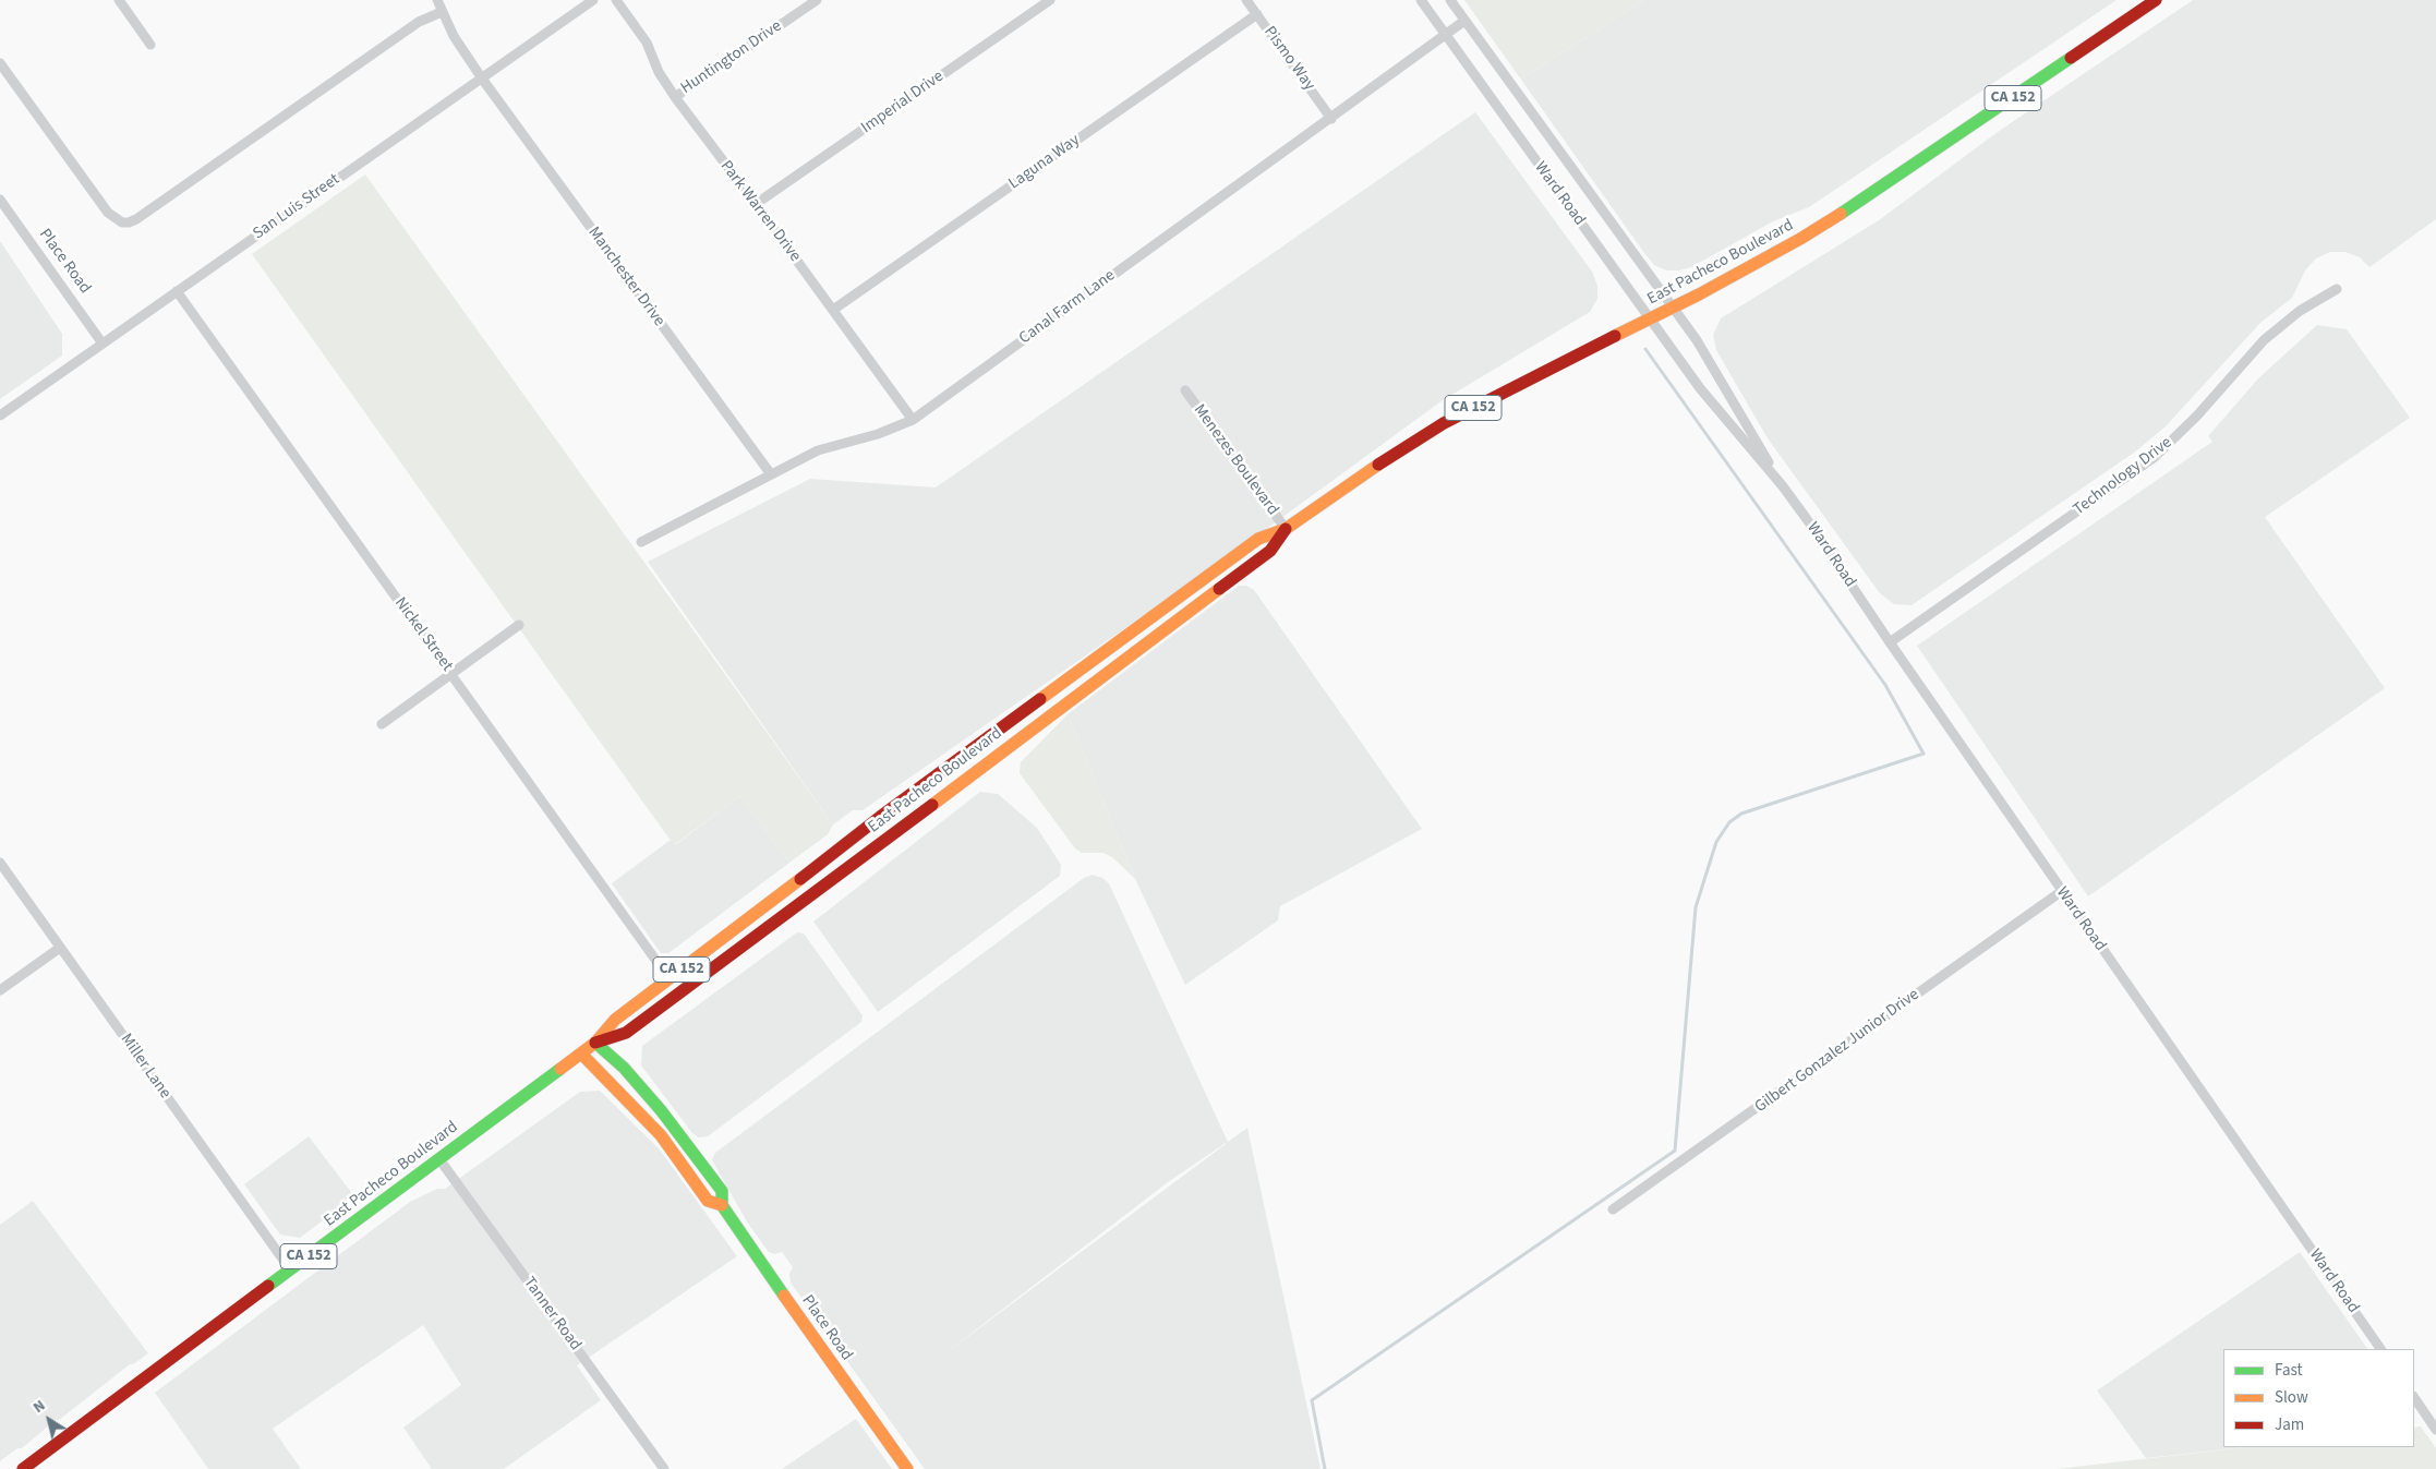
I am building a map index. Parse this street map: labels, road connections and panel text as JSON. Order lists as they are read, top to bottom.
{
  "streets": {
    "main road": ["CA 152", "Place Road", "East Pacheco Boulevard"],
    "street": [
      "Huntington Drive",
      "Pismo Way",
      "Imperial Drive",
      "Laguna Way",
      "Ward Road",
      "San Luis Street",
      "Park Warren Drive",
      "Manchester Drive",
      "Canal Farm Lane",
      "Menezes Boulevard",
      "Technology Drive",
      "Nickel Street",
      "Gilbert Gonzalez Junior Drive",
      "Miller Lane",
      "Tanner Road"
    ]
  },
  "crossings": [
    ["Huntington Drive", "Park Warren Drive"],
    ["Pismo Way", "Laguna Way"],
    ["Pismo Way", "Canal Farm Lane"],
    ["Imperial Drive", "Park Warren Drive"],
    ["Laguna Way", "Park Warren Drive"],
    ["Ward Road", "East Pacheco Boulevard"],
    ["Ward Road", "Canal Farm Lane"],
    ["Ward Road", "Technology Drive"],
    ["Ward Road", "Gilbert Gonzalez Junior Drive"],
    ["San Luis Street", "Place Road"],
    ["San Luis Street", "Manchester Drive"],
    ["San Luis Street", "Nickel Street"],
    ["Park Warren Drive", "Canal Farm Lane"],
    ["Place Road", "East Pacheco Boulevard"],
    ["East Pacheco Boulevard", "Menezes Boulevard"],
    ["East Pacheco Boulevard", "Nickel Street"],
    ["East Pacheco Boulevard", "Miller Lane"],
    ["East Pacheco Boulevard", "Tanner Road"],
    ["Manchester Drive", "Canal Farm Lane"]
  ],
  "legend": ["Fast", "Slow", "Jam"],
  "north": "top left"
}
